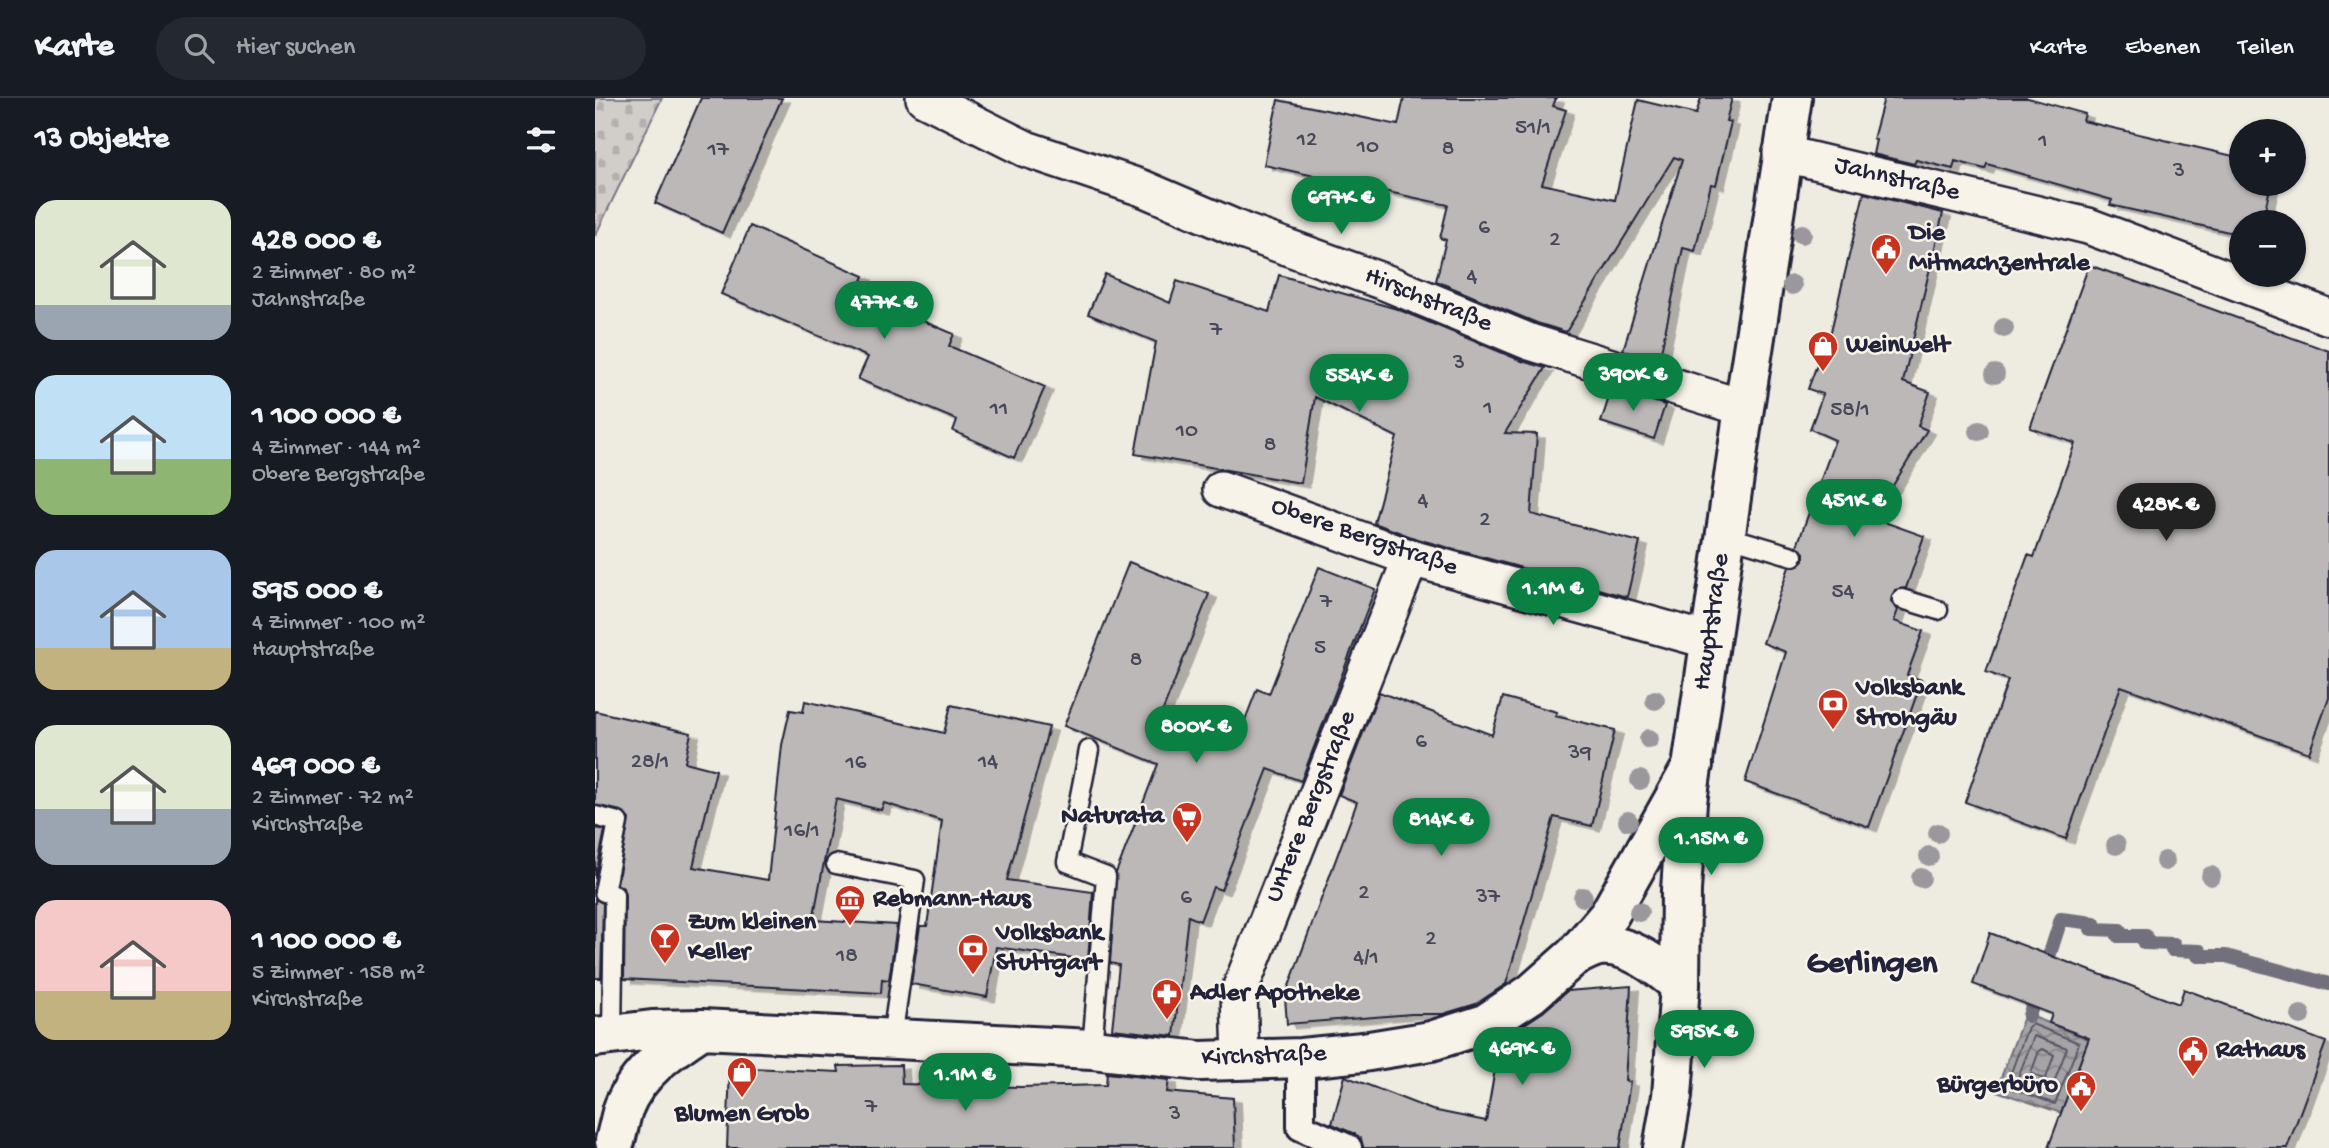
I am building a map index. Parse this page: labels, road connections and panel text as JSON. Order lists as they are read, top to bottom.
{
  "streets": {
    "main road": ["Hauptstraße", "Kirchstraße"],
    "street": [
      "Jahnstraße",
      "Hirschstraße",
      "Obere Bergstraße",
      "Untere Bergstraße"
    ]
  },
  "crossings": [
    ["Jahnstraße", "Hauptstraße"],
    ["Hirschstraße", "Hauptstraße"],
    ["Obere Bergstraße", "Hauptstraße"],
    ["Obere Bergstraße", "Untere Bergstraße"],
    ["Hauptstraße", "Kirchstraße"],
    ["Untere Bergstraße", "Kirchstraße"]
  ],
  "districts": ["Gerlingen"],
  "places": {
    "public building": ["Die Mitmachzentrale", "Rathaus", "Bürgerbüro"],
    "shop": ["Weinwelt", "Blumen Grob"],
    "bank": ["Volksbank Strohgäu", "Volksbank Stuttgart"],
    "supermarket": ["Naturata"],
    "museum": ["Rebmann-Haus"],
    "bar": ["Zum kleinen Keller"],
    "pharmacy": ["Adler Apotheke"]
  },
  "house_numbers": [
    "51/1",
    "12",
    "1",
    "10",
    "8",
    "17",
    "3",
    "6",
    "2",
    "4",
    "7",
    "3",
    "1",
    "11",
    "58/1",
    "10",
    "8",
    "4",
    "2",
    "54",
    "7",
    "5",
    "8",
    "6",
    "39",
    "28/1",
    "14",
    "16",
    "16/1",
    "2",
    "37",
    "6",
    "2",
    "18",
    "4/1",
    "7",
    "3"
  ],
  "page": {
    "header": "Karte",
    "search": "Hier suchen",
    "nav": ["Karte", "Ebenen", "Teilen"],
    "heading": "13 Objekte",
    "map_buttons": ["+", "−"],
    "price": [
      "697K €",
      "477K €",
      "390K €",
      "554K €",
      "451K €",
      "428K €",
      "1.1M €",
      "800K €",
      "814K €",
      "1.15M €",
      "595K €",
      "469K €",
      "1.1M €"
    ],
    "list": [
      {
        "name": "428 000 €",
        "note": "2 Zimmer · 80 m² · Jahnstraße"
      },
      {
        "name": "1 100 000 €",
        "note": "4 Zimmer · 144 m² · Obere Bergstraße"
      },
      {
        "name": "595 000 €",
        "note": "4 Zimmer · 100 m² · Hauptstraße"
      },
      {
        "name": "469 000 €",
        "note": "2 Zimmer · 72 m² · Kirchstraße"
      },
      {
        "name": "1 100 000 €",
        "note": "5 Zimmer · 158 m² · Kirchstraße"
      }
    ]
  }
}
